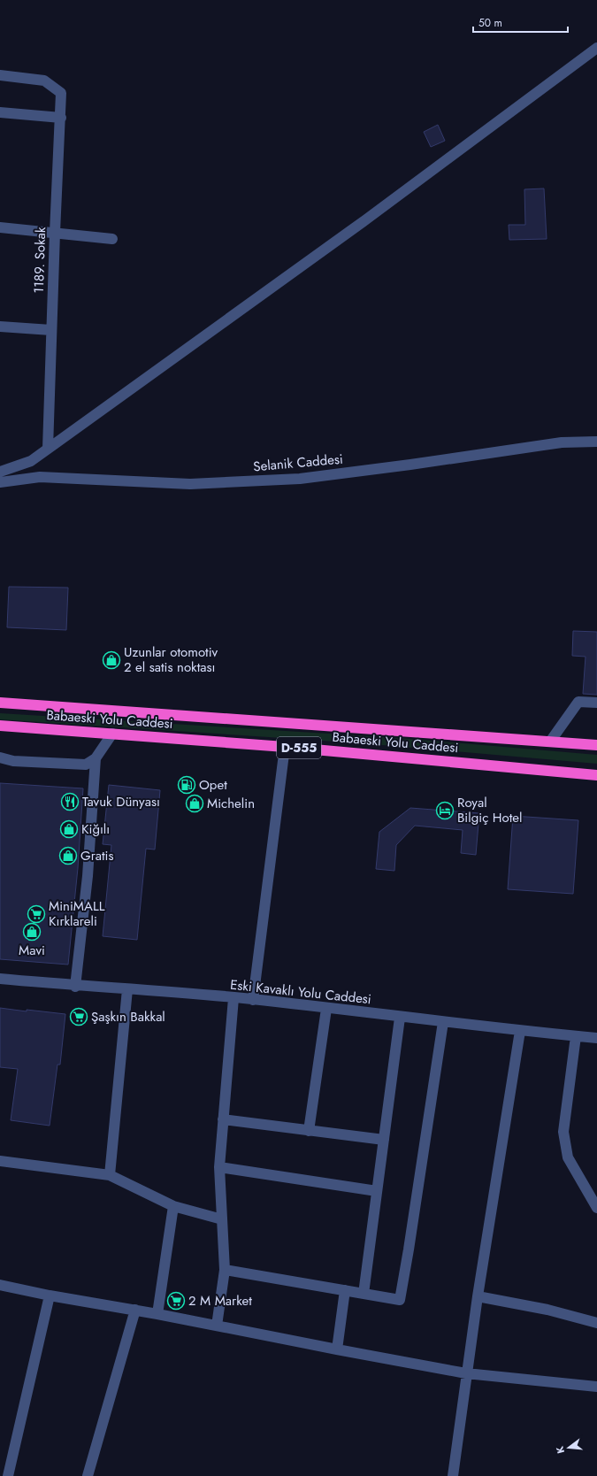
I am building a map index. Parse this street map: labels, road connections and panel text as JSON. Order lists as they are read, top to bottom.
{
  "streets": {
    "highway": ["Babaeski Yolu Caddesi", "D-555"],
    "street": ["1189. Sokak", "Selanik Caddesi", "Eski Kavaklı Yolu Caddesi"]
  },
  "places": {
    "shop": [
      "Uzunlar otomotiv 2 el satis noktası",
      "Michelin",
      "Kiğılı",
      "Gratis",
      "Mavi"
    ],
    "fuel station": ["Opet"],
    "restaurant": ["Tavuk Dünyası"],
    "hotel": ["Royal Bilgiç Hotel"],
    "supermarket": ["MiniMALL Kırklareli", "Şaşkın Bakkal", "2 M Market"]
  },
  "scale_bar": "50 m",
  "north": "left"
}
